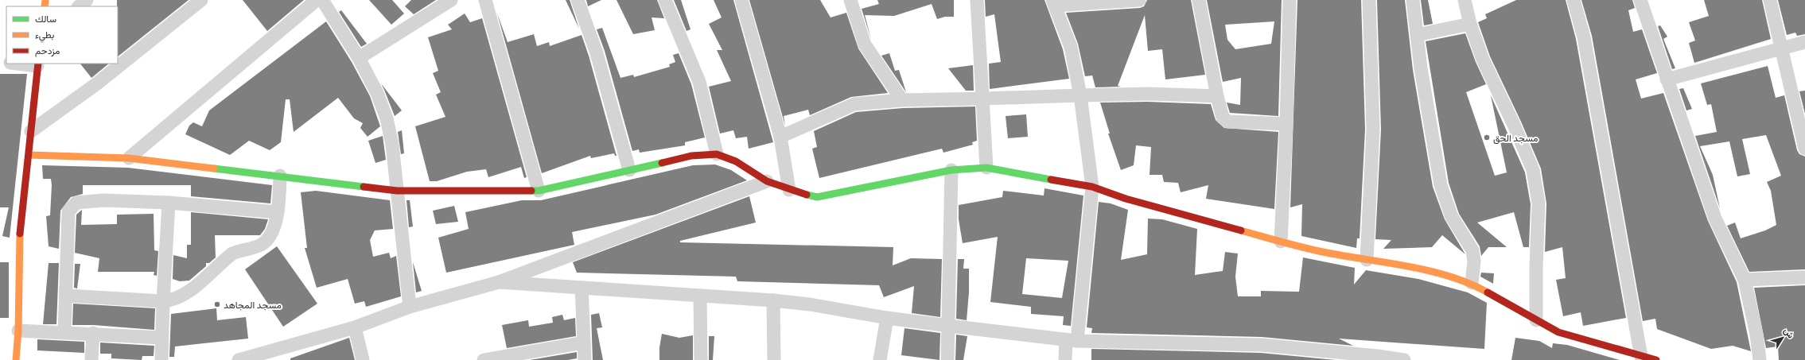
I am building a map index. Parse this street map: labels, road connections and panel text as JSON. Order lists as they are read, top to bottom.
{
  "places": ["مسجد الحق", "مسجد المجاهد"],
  "legend": ["سالك", "بطيء", "مزدحم"],
  "north": "top right"
}
